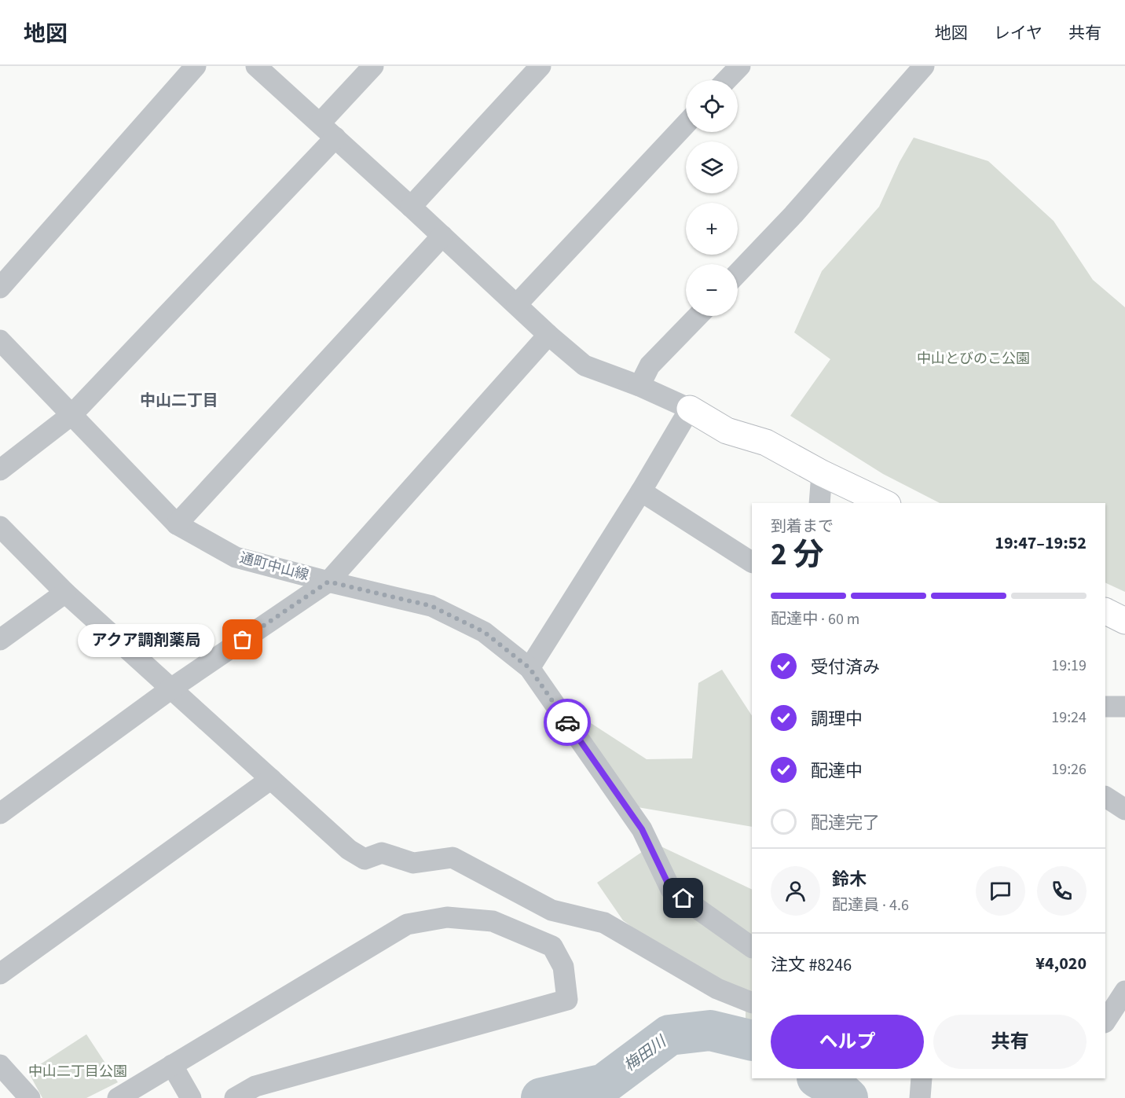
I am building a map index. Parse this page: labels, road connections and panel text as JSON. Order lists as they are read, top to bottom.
{
  "streets": {
    "street": ["通町中山線"]
  },
  "districts": ["中山二丁目"],
  "water": ["梅田川"],
  "parks": ["中山とびのこ公園", "中山二丁目公園"],
  "places": ["アクア調剤薬局"],
  "page": {
    "header": "地図",
    "nav": ["地図", "レイヤ", "共有"],
    "map_buttons": ["+", "−"],
    "heading": ["2 分", "到着まで", "19:47–19:52"],
    "panel": [
      "鈴木",
      "配達員 · 4.6",
      "注文 #8246",
      "¥4,020"
    ],
    "bar": "配達中 · 60 m",
    "bubble": "アクア調剤薬局",
    "list": [
      ["受付済み", "19:19"],
      ["調理中", "19:24"],
      ["配達中", "19:26"],
      "配達完了"
    ],
    "buttons": ["ヘルプ", "共有"]
  }
}
